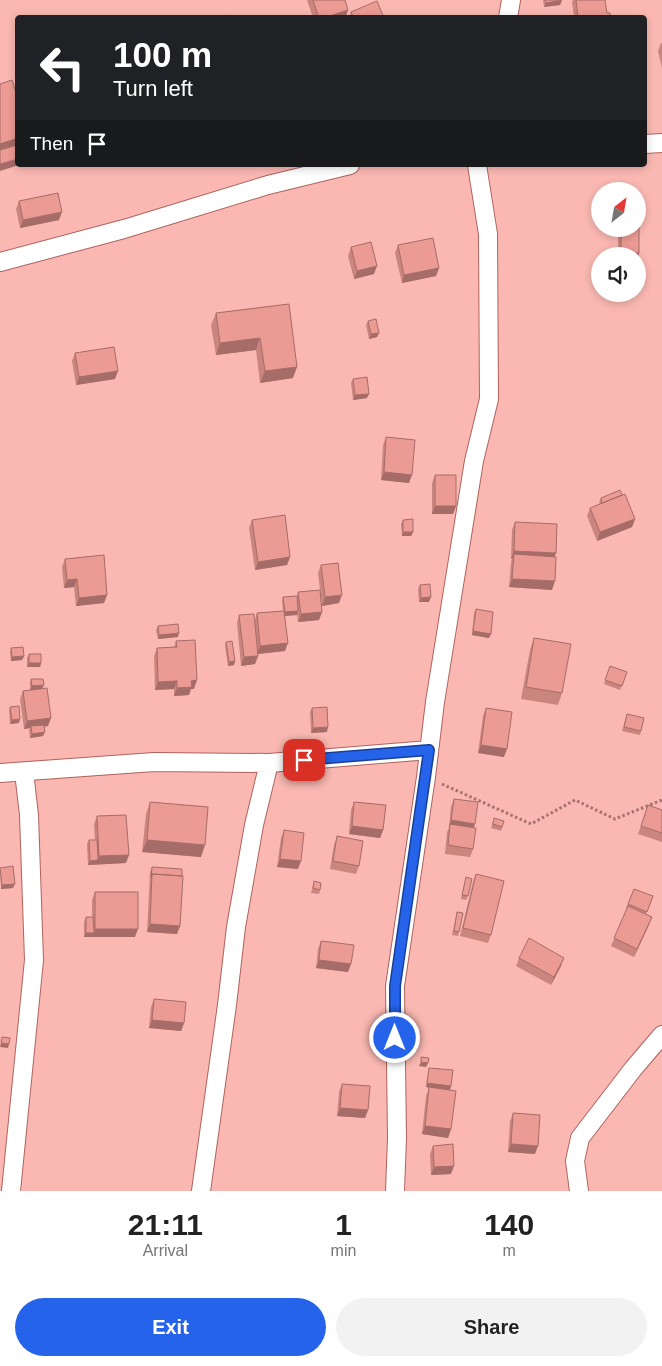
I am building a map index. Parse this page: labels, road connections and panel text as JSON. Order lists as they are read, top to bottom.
{
  "north": "top right",
  "page": {
    "turn": ["100 m", "Turn left"],
    "then": "Then",
    "eta": [
      "21:11",
      "Arrival",
      "1",
      "min",
      "140",
      "m"
    ],
    "buttons": ["Exit", "Share"]
  }
}
